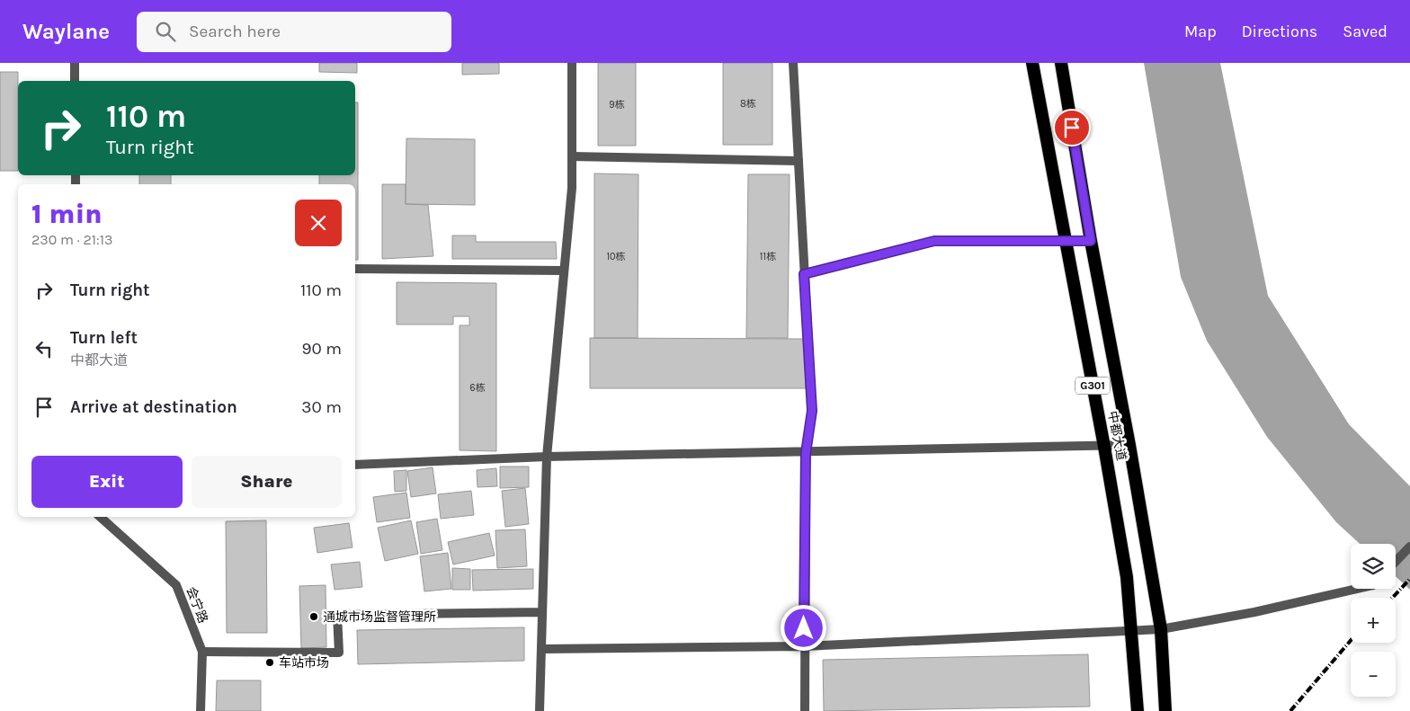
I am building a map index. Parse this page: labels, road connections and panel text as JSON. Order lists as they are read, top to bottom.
{
  "streets": {
    "highway": ["G301", "中都大道"],
    "street": ["会宁路"]
  },
  "places": ["通城市场监督管理所", "车站市场"],
  "house_numbers": [
    "8栋",
    "9栋",
    "10栋",
    "11栋",
    "6栋"
  ],
  "page": {
    "header": "Waylane",
    "search": "Search here",
    "nav": ["Map", "Directions", "Saved"],
    "turn": ["110 m", "Turn right"],
    "heading": ["1 min", "230 m · 21:13"],
    "list": [
      {
        "name": "Turn right",
        "value": "110 m"
      },
      {
        "name": "Turn left",
        "note": "中都大道",
        "value": "90 m"
      },
      {
        "name": "Arrive at destination",
        "value": "30 m"
      }
    ],
    "buttons": ["Exit", "Share"],
    "map_buttons": ["+", "−"]
  }
}
